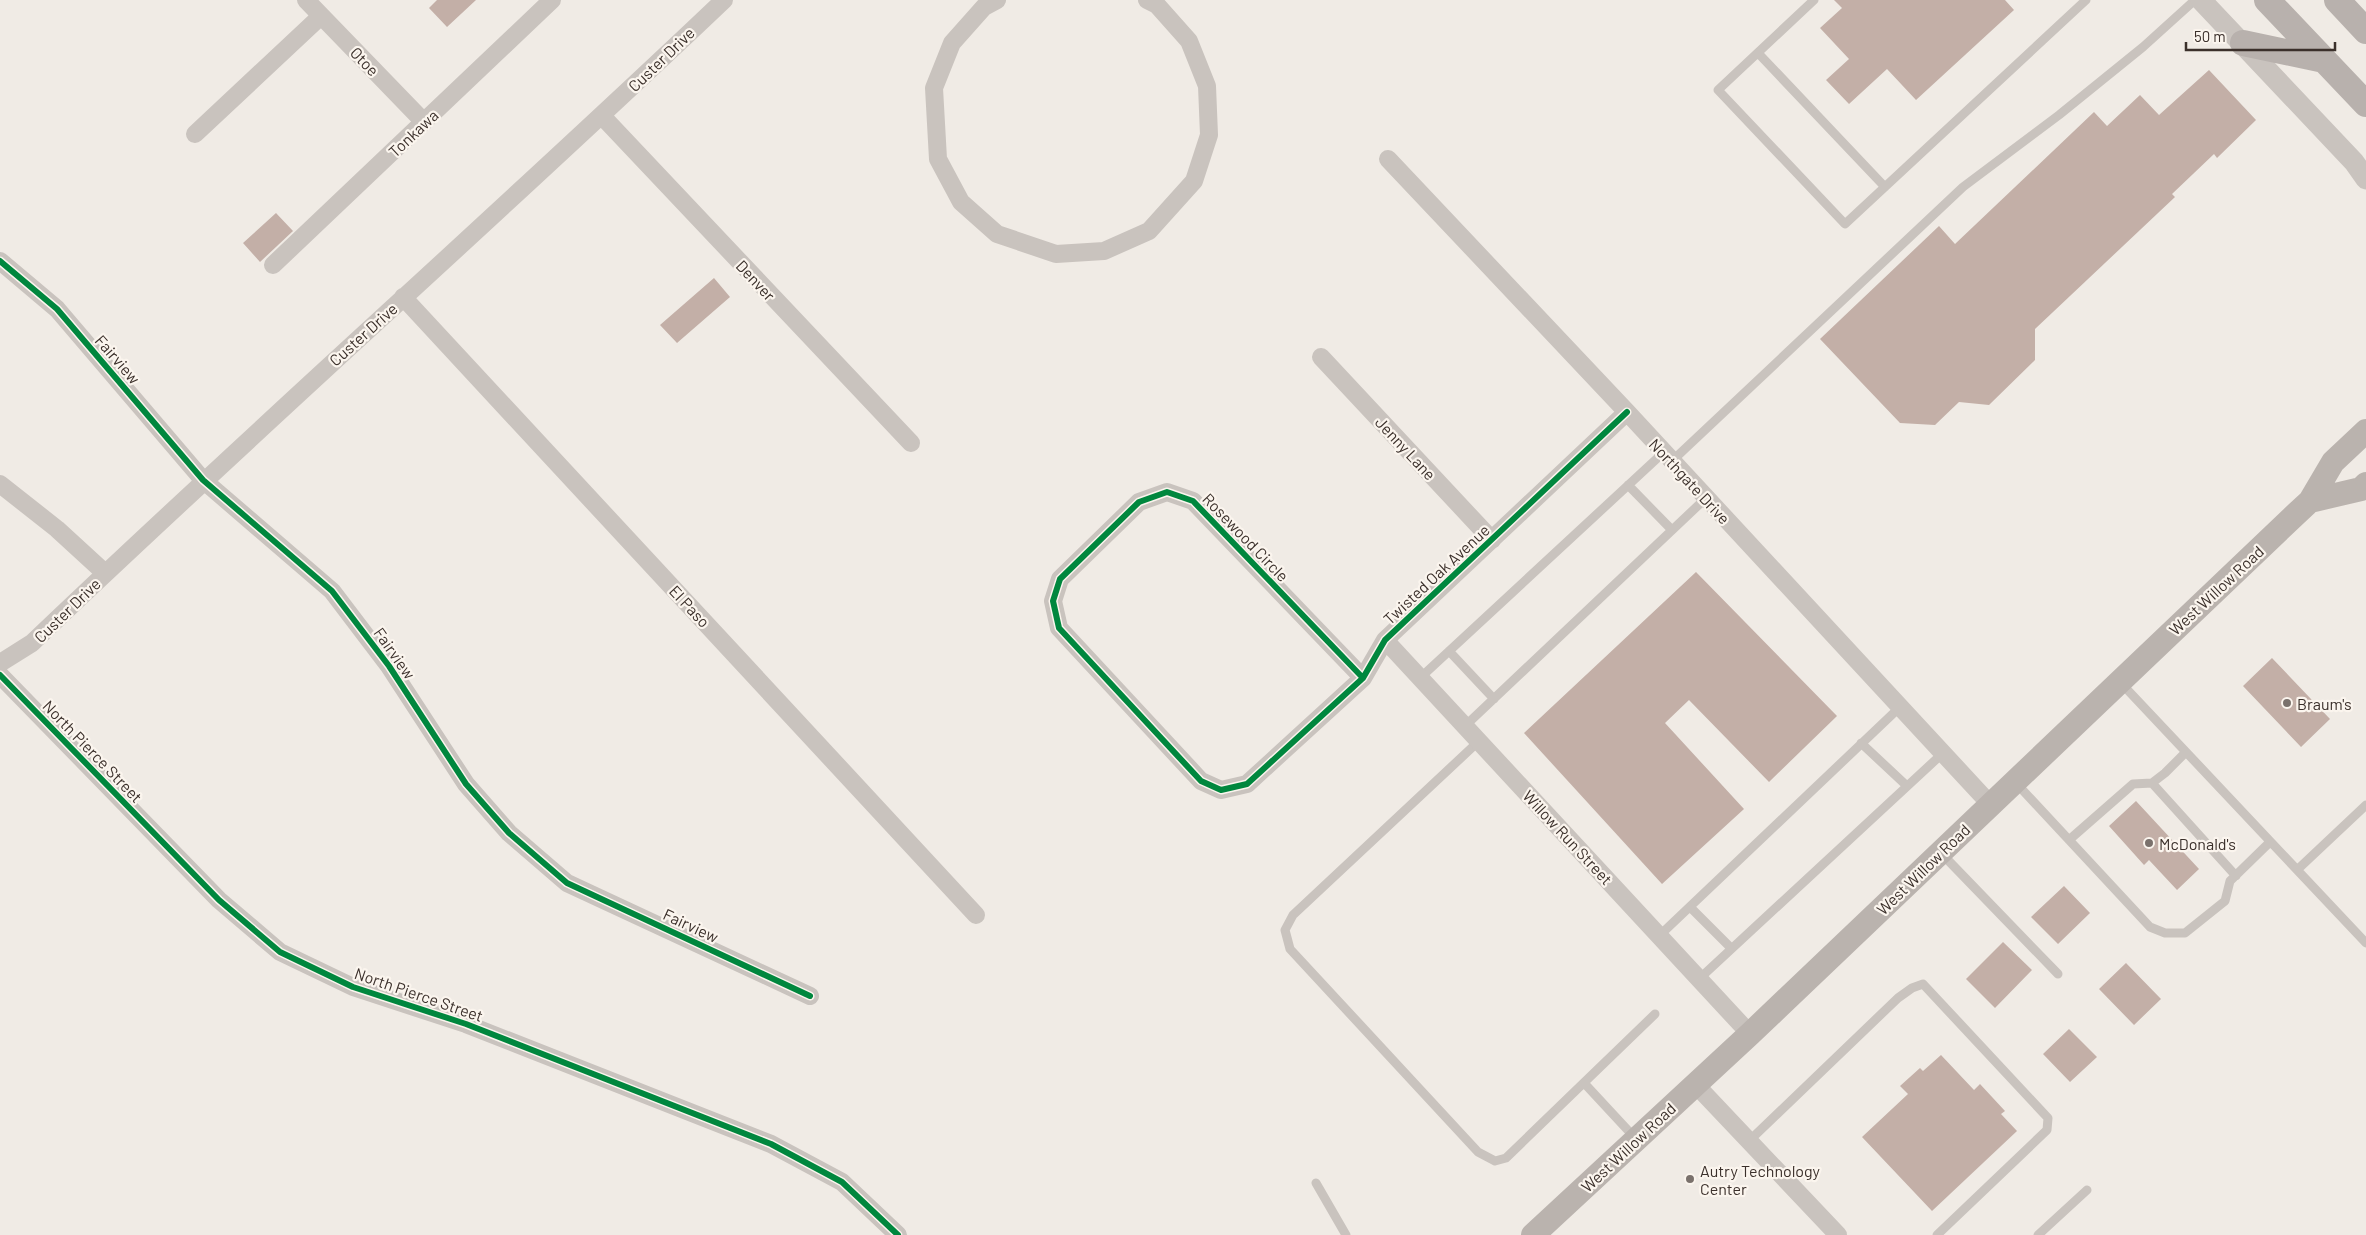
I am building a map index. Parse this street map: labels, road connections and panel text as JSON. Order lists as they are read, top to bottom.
{
  "streets": {
    "main road": ["West Willow Road"],
    "street": [
      "Custer Drive",
      "Otoe",
      "Tonkawa",
      "Denver",
      "Fairview",
      "Jenny Lane",
      "Northgate Drive",
      "Rosewood Circle",
      "Twisted Oak Avenue",
      "El Paso",
      "North Pierce Street",
      "Willow Run Street"
    ]
  },
  "crossings": [
    ["Custer Drive", "Denver"],
    ["Custer Drive", "Fairview"],
    ["Custer Drive", "El Paso"],
    ["Otoe", "Tonkawa"],
    ["Jenny Lane", "Twisted Oak Avenue"],
    ["Northgate Drive", "Twisted Oak Avenue"],
    ["Northgate Drive", "West Willow Road"],
    ["Rosewood Circle", "Twisted Oak Avenue"],
    ["Twisted Oak Avenue", "Willow Run Street"],
    ["West Willow Road", "Willow Run Street"]
  ],
  "places": ["Braum's", "McDonald's", "Autry Technology Center"],
  "scale_bar": "50 m"
}
